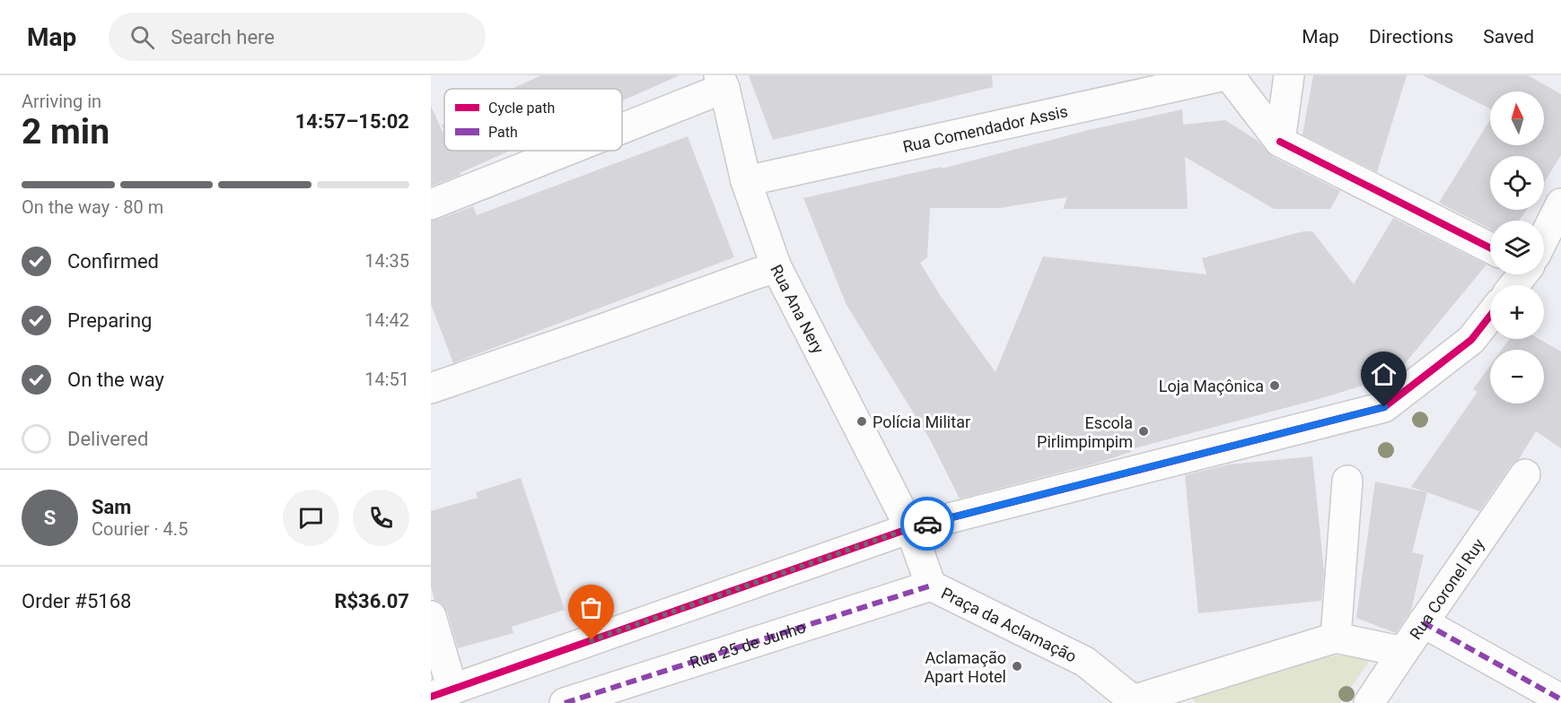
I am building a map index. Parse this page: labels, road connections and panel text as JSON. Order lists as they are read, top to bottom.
{
  "streets": {
    "street": [
      "Rua Comendador Assis",
      "Rua Ana Nery",
      "Rua Coronel Ruy",
      "Praça da Aclamação",
      "Rua 25 de Junho"
    ]
  },
  "crossings": [
    ["Rua Comendador Assis", "Rua Ana Nery"],
    ["Rua Ana Nery", "Praça da Aclamação"],
    ["Praça da Aclamação", "Rua 25 de Junho"]
  ],
  "places": [
    "Loja Maçônica",
    "Polícia Militar",
    "Escola Pirlimpimpim",
    "Aclamação Apart Hotel"
  ],
  "legend": ["Cycle path", "Path"],
  "north": "top",
  "page": {
    "header": "Map",
    "search": "Search here",
    "nav": ["Map", "Directions", "Saved"],
    "heading": ["2 min", "Arriving in", "14:57–15:02"],
    "panel": [
      "Sam",
      "Courier · 4.5",
      "Order #5168",
      "R$36.07"
    ],
    "map_buttons": ["+", "−"],
    "bar": "On the way · 80 m",
    "list": [
      ["Confirmed", "14:35"],
      ["Preparing", "14:42"],
      ["On the way", "14:51"],
      "Delivered"
    ],
    "round": "S"
  }
}
